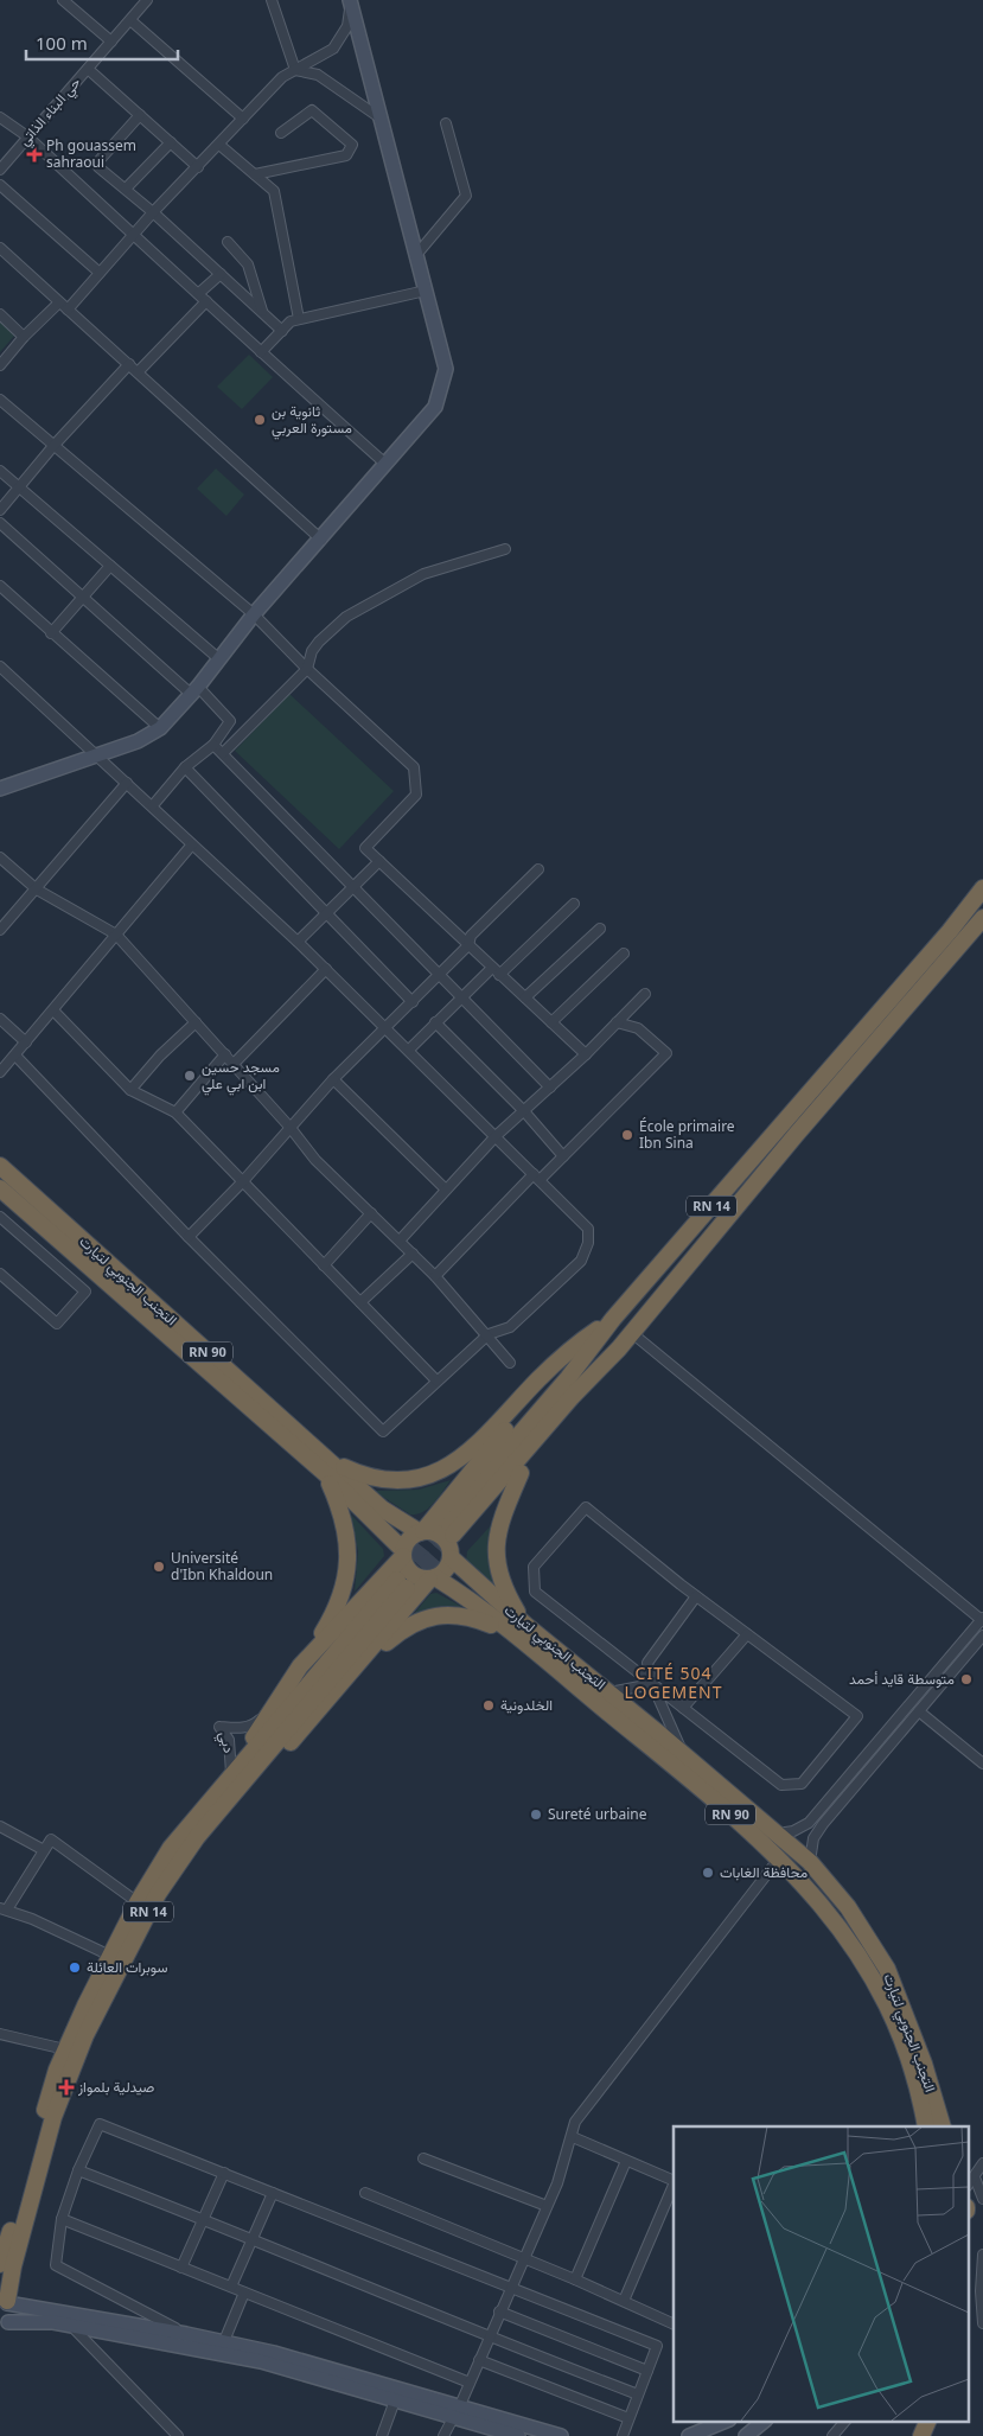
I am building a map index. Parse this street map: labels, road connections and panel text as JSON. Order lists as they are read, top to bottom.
{
  "streets": {
    "highway": ["RN 14", "التجنب الجنوبي لتيارت", "RN 90"],
    "street": ["حي البناء الذاتي", "دبي"]
  },
  "crossings": [
    ["RN 14", "التجنب الجنوبي لتيارت"],
    ["RN 14", "دبي"]
  ],
  "districts": ["CITÉ 504 LOGEMENT"],
  "places": {
    "health": ["Ph gouassem sahraoui", "صيدلية بلمواز"],
    "other": [
      "ثانوية بن مستورة العربي",
      "مسجد حسين ابن ابي علي",
      "École primaire Ibn Sina",
      "Université d'Ibn Khaldoun",
      "متوسطة قايد أحمد",
      "الخلدونية",
      "Sureté urbaine",
      "محافظة الغابات",
      "سوبرات العائلة"
    ]
  },
  "scale_bar": "100 m"
}
